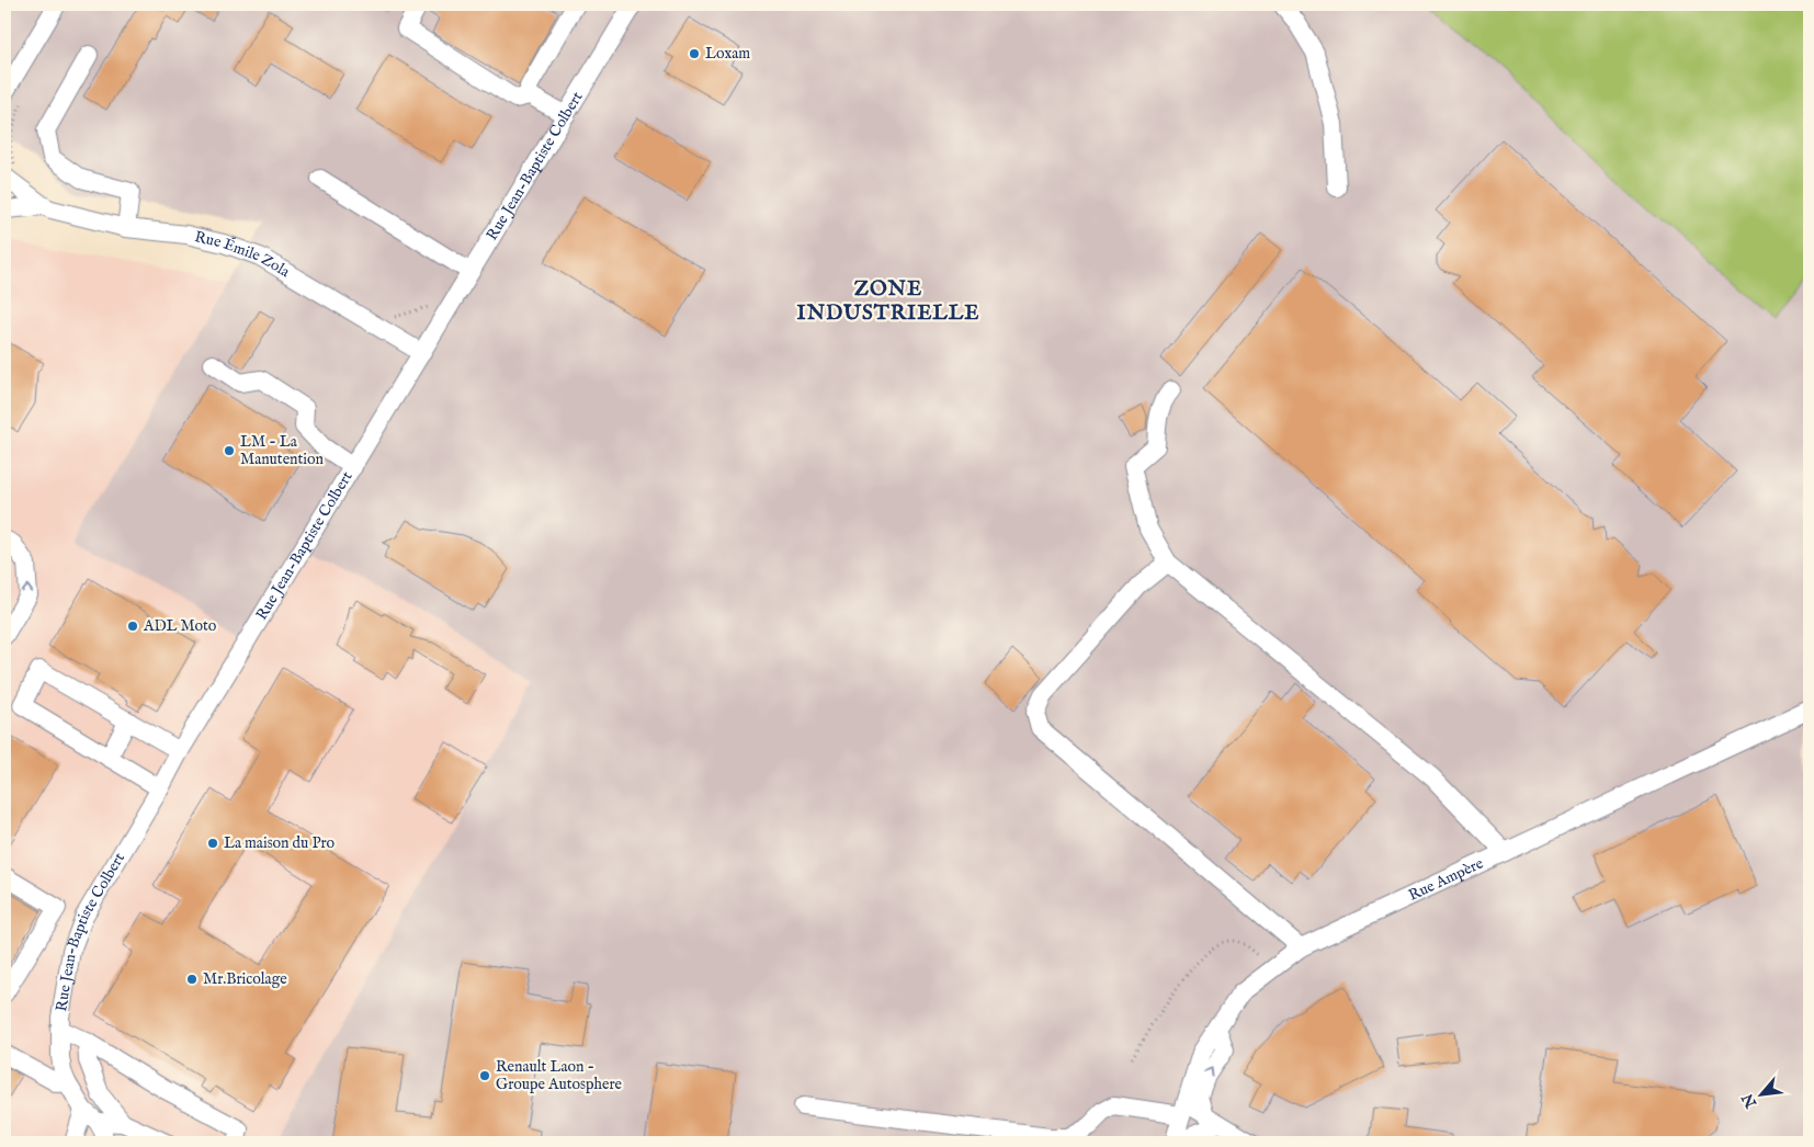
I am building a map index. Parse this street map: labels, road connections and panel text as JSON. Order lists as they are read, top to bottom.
{
  "streets": {
    "street": ["Rue Jean-Baptiste Colbert", "Rue Émile Zola", "Rue Ampère"]
  },
  "crossings": [
    ["Rue Jean-Baptiste Colbert", "Rue Émile Zola"]
  ],
  "districts": ["ZONE INDUSTRIELLE"],
  "places": [
    "Loxam",
    "LM - La Manutention",
    "ADL Moto",
    "La maison du Pro",
    "Mr.Bricolage",
    "Renault Laon - Groupe Autosphere"
  ],
  "north": "bottom left"
}
